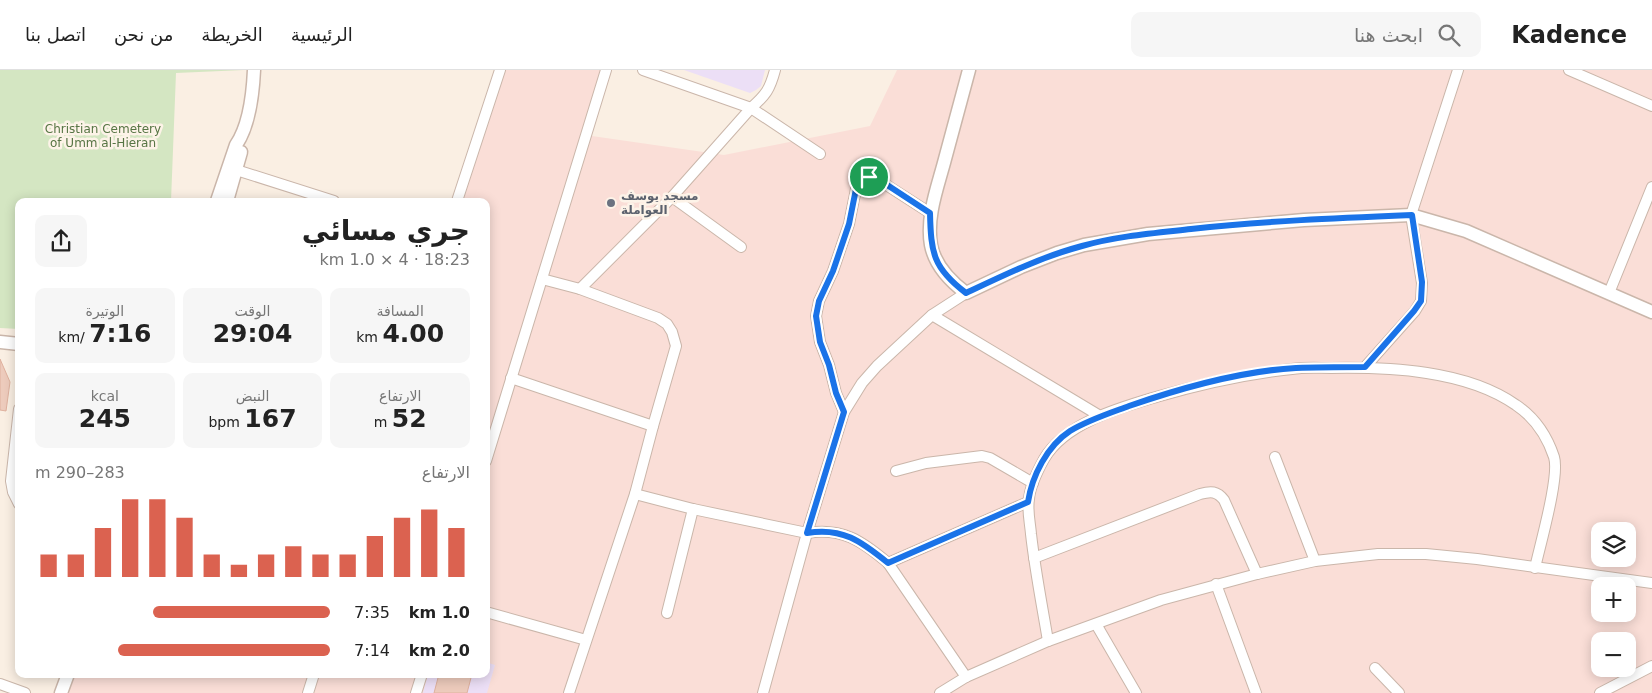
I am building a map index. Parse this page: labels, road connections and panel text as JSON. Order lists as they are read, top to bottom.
{
  "parks": ["Christian Cemetery of Umm al-Hieran"],
  "places": ["مسجد يوسف العواملة"],
  "page": {
    "header": "Kadence",
    "search": "ابحث هنا",
    "nav": [
      "الرئيسية",
      "الخريطة",
      "من نحن",
      "اتصل بنا"
    ],
    "heading": ["جري مسائي", "18:23 · 4 × 1.0 km"],
    "stats": [
      ["المسافة", "4.00 km"],
      ["الوقت", "29:04"],
      ["الوتيرة", "7:16 /km"],
      ["الارتفاع", "52 m"],
      ["النبض", "167 bpm"],
      ["kcal", "245"]
    ],
    "chart": ["الارتفاع", "283–290 m"],
    "map_buttons": ["+", "−"],
    "list": [
      {
        "name": "1.0 km",
        "note": "7:35"
      },
      {
        "name": "2.0 km",
        "note": "7:14"
      }
    ]
  }
}
